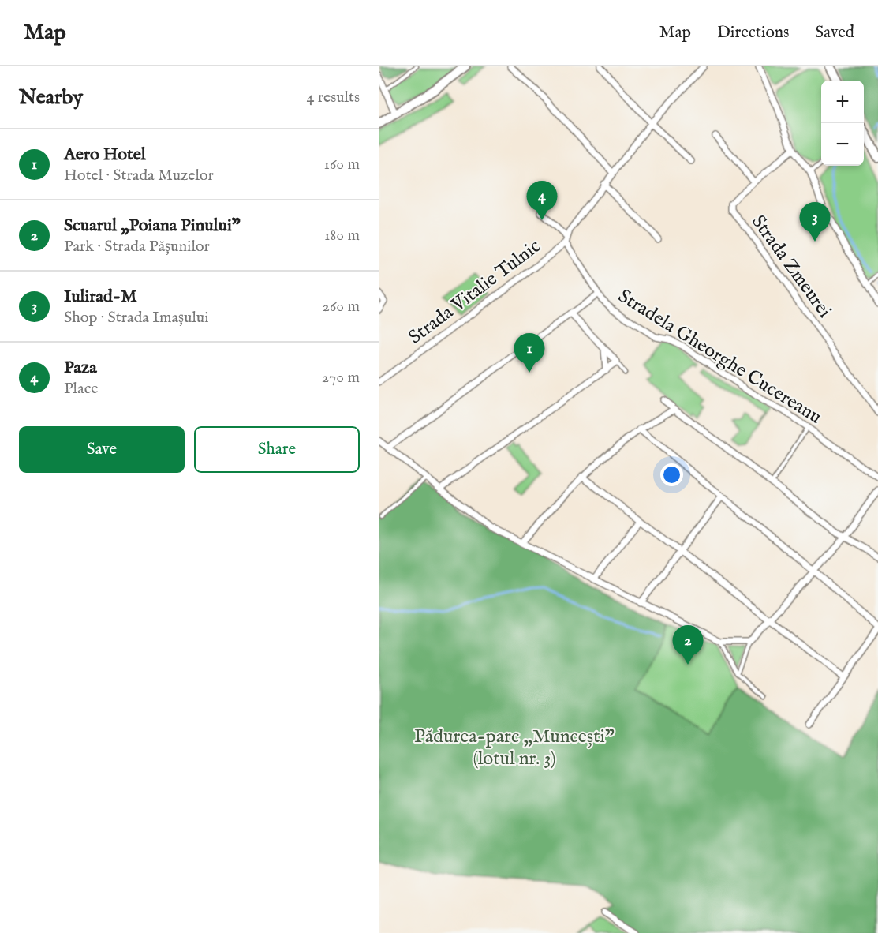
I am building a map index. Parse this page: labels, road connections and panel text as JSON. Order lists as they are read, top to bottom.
{
  "streets": {
    "street": ["Strada Zmeurei", "Strada Vitalie Tulnic", "Stradela Gheorghe Cucereanu"]
  },
  "crossings": [
    ["Strada Vitalie Tulnic", "Stradela Gheorghe Cucereanu"]
  ],
  "parks": ["Pădurea-parc „Muncești” (lotul nr. 3)"],
  "page": {
    "header": "Map",
    "nav": ["Map", "Directions", "Saved"],
    "heading": ["Nearby", "4 results"],
    "map_buttons": ["+", "−"],
    "list": [
      {
        "mark": "1",
        "name": "Aero Hotel",
        "note": "Hotel · Strada Muzelor",
        "value": "160 m"
      },
      {
        "mark": "2",
        "name": "Scuarul „Poiana Pinului”",
        "note": "Park · Strada Pășunilor",
        "value": "180 m"
      },
      {
        "mark": "3",
        "name": "Iulirad-M",
        "note": "Shop · Strada Imașului",
        "value": "260 m"
      },
      {
        "mark": "4",
        "name": "Paza",
        "note": "Place",
        "value": "270 m"
      }
    ],
    "pins": [
      "4",
      "3",
      "1",
      "2"
    ],
    "buttons": ["Save", "Share"]
  }
}
